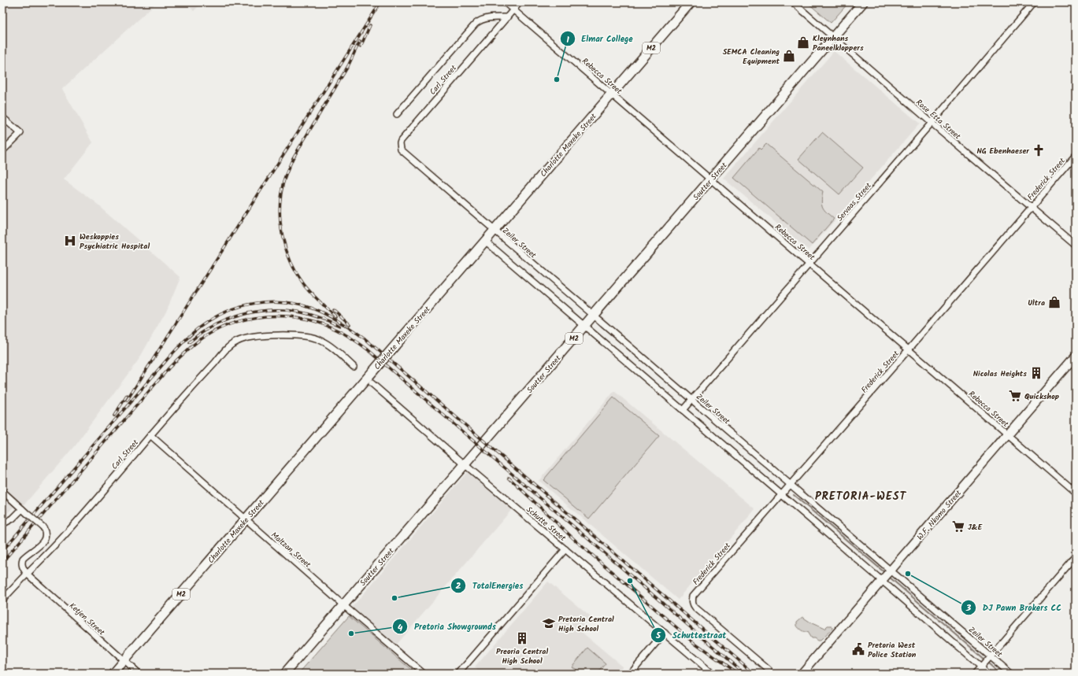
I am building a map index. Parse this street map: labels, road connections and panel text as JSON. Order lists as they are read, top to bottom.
{
  "streets": {
    "main road": [
      "M2",
      "Charlotte Maxeke Street",
      "Soutter Street",
      "W.F. Nkomo Street"
    ],
    "street": [
      "Rebecca Street",
      "Carl Street",
      "Rose Etta Street",
      "Frederick Street",
      "Servaas Street",
      "Zeiler Street",
      "Schutte Street",
      "Maltzan Street",
      "Ketjen Street"
    ]
  },
  "crossings": [
    ["Rebecca Street", "Carl Street"],
    ["Rebecca Street", "Charlotte Maxeke Street"],
    ["Rebecca Street", "Frederick Street"],
    ["Rebecca Street", "Soutter Street"],
    ["Rebecca Street", "Servaas Street"],
    ["Rebecca Street", "W.F. Nkomo Street"],
    ["Carl Street", "Zeiler Street"],
    ["Carl Street", "Maltzan Street"],
    ["Carl Street", "Ketjen Street"],
    ["Rose Etta Street", "Frederick Street"],
    ["Rose Etta Street", "Soutter Street"],
    ["Rose Etta Street", "Servaas Street"],
    ["Charlotte Maxeke Street", "Zeiler Street"],
    ["Charlotte Maxeke Street", "Maltzan Street"],
    ["Charlotte Maxeke Street", "Ketjen Street"],
    ["Frederick Street", "Zeiler Street"],
    ["Soutter Street", "Zeiler Street"],
    ["Soutter Street", "Schutte Street"],
    ["Soutter Street", "Maltzan Street"],
    ["Servaas Street", "Zeiler Street"],
    ["Zeiler Street", "W.F. Nkomo Street"]
  ],
  "districts": ["PRETORIA-WEST"],
  "places": {
    "shop": ["Kleynhans Paneelkloppers", "SEMCA Cleaning Equipment", "Ultra"],
    "other": [
      "Elmar College",
      "DJ Pawn Brokers CC",
      "Schuttestraat",
      "TotalEnergies",
      "Pretoria Showgrounds"
    ],
    "church": ["NG Ebenhaeser"],
    "hospital": ["Weskoppies Psychiatric Hospital"],
    "building": ["Nicolas Heights", "Preoria Central High School"],
    "supermarket": ["Quickshop", "J&E"],
    "school or university": ["Pretoria Central High School"],
    "public building": ["Pretoria West Police Station"]
  }
}
